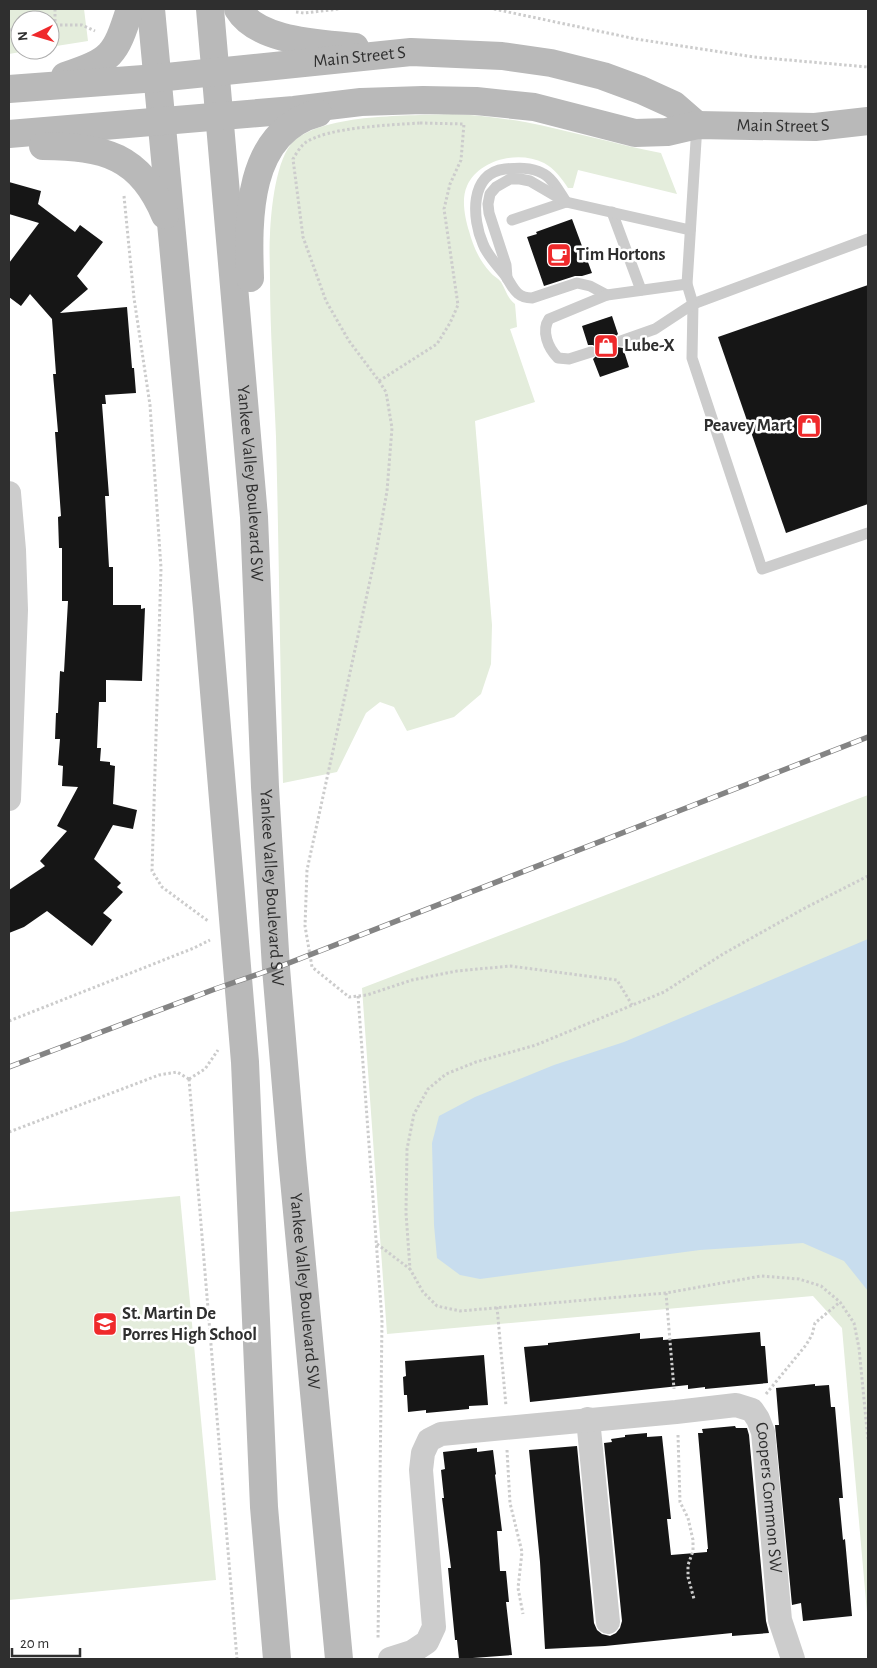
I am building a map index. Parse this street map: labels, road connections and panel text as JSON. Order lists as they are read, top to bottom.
{
  "streets": {
    "main road": ["Main Street S", "Yankee Valley Boulevard SW"],
    "street": ["Coopers Common SW"]
  },
  "crossings": [
    ["Main Street S", "Yankee Valley Boulevard SW"]
  ],
  "places": {
    "cafe": ["Tim Hortons"],
    "shop": ["Lube-X", "Peavey Mart"],
    "school or university": ["St. Martin De Porres High School"]
  },
  "scale_bar": "20 m",
  "north": "left"
}
